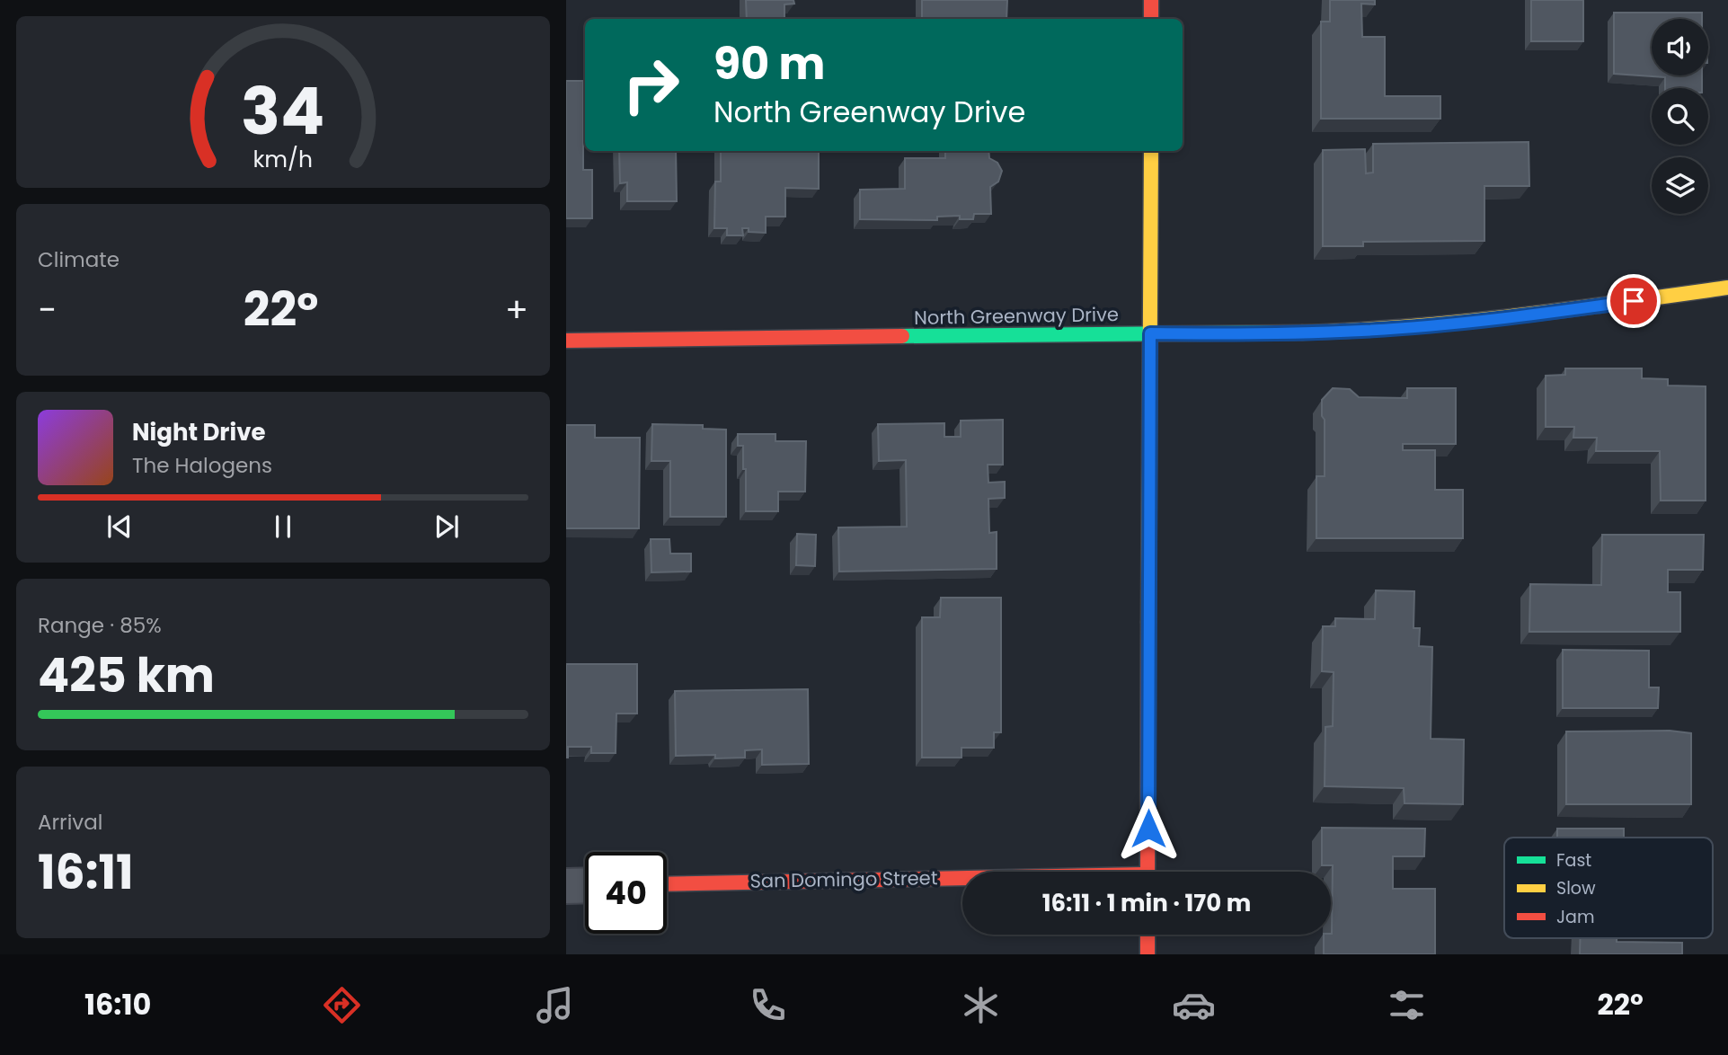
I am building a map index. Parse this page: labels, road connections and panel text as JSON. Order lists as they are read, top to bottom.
{
  "streets": {
    "street": ["North Greenway Drive", "San Domingo Street"]
  },
  "legend": ["Fast", "Slow", "Jam"],
  "page": {
    "turn": ["90 m", "North Greenway Drive"],
    "tile": [
      "Climate",
      ["Range · 85%", "425 km"],
      ["Arrival", "16:11"]
    ],
    "heat": ["−", "22°", "+"],
    "song": ["Night Drive", "The Halogens"],
    "limit": "40",
    "trip": "16:11 · 1 min · 170 m",
    "tabs": ["16:10", "22°"],
    "gauge": ["34", "km/h"]
  }
}
